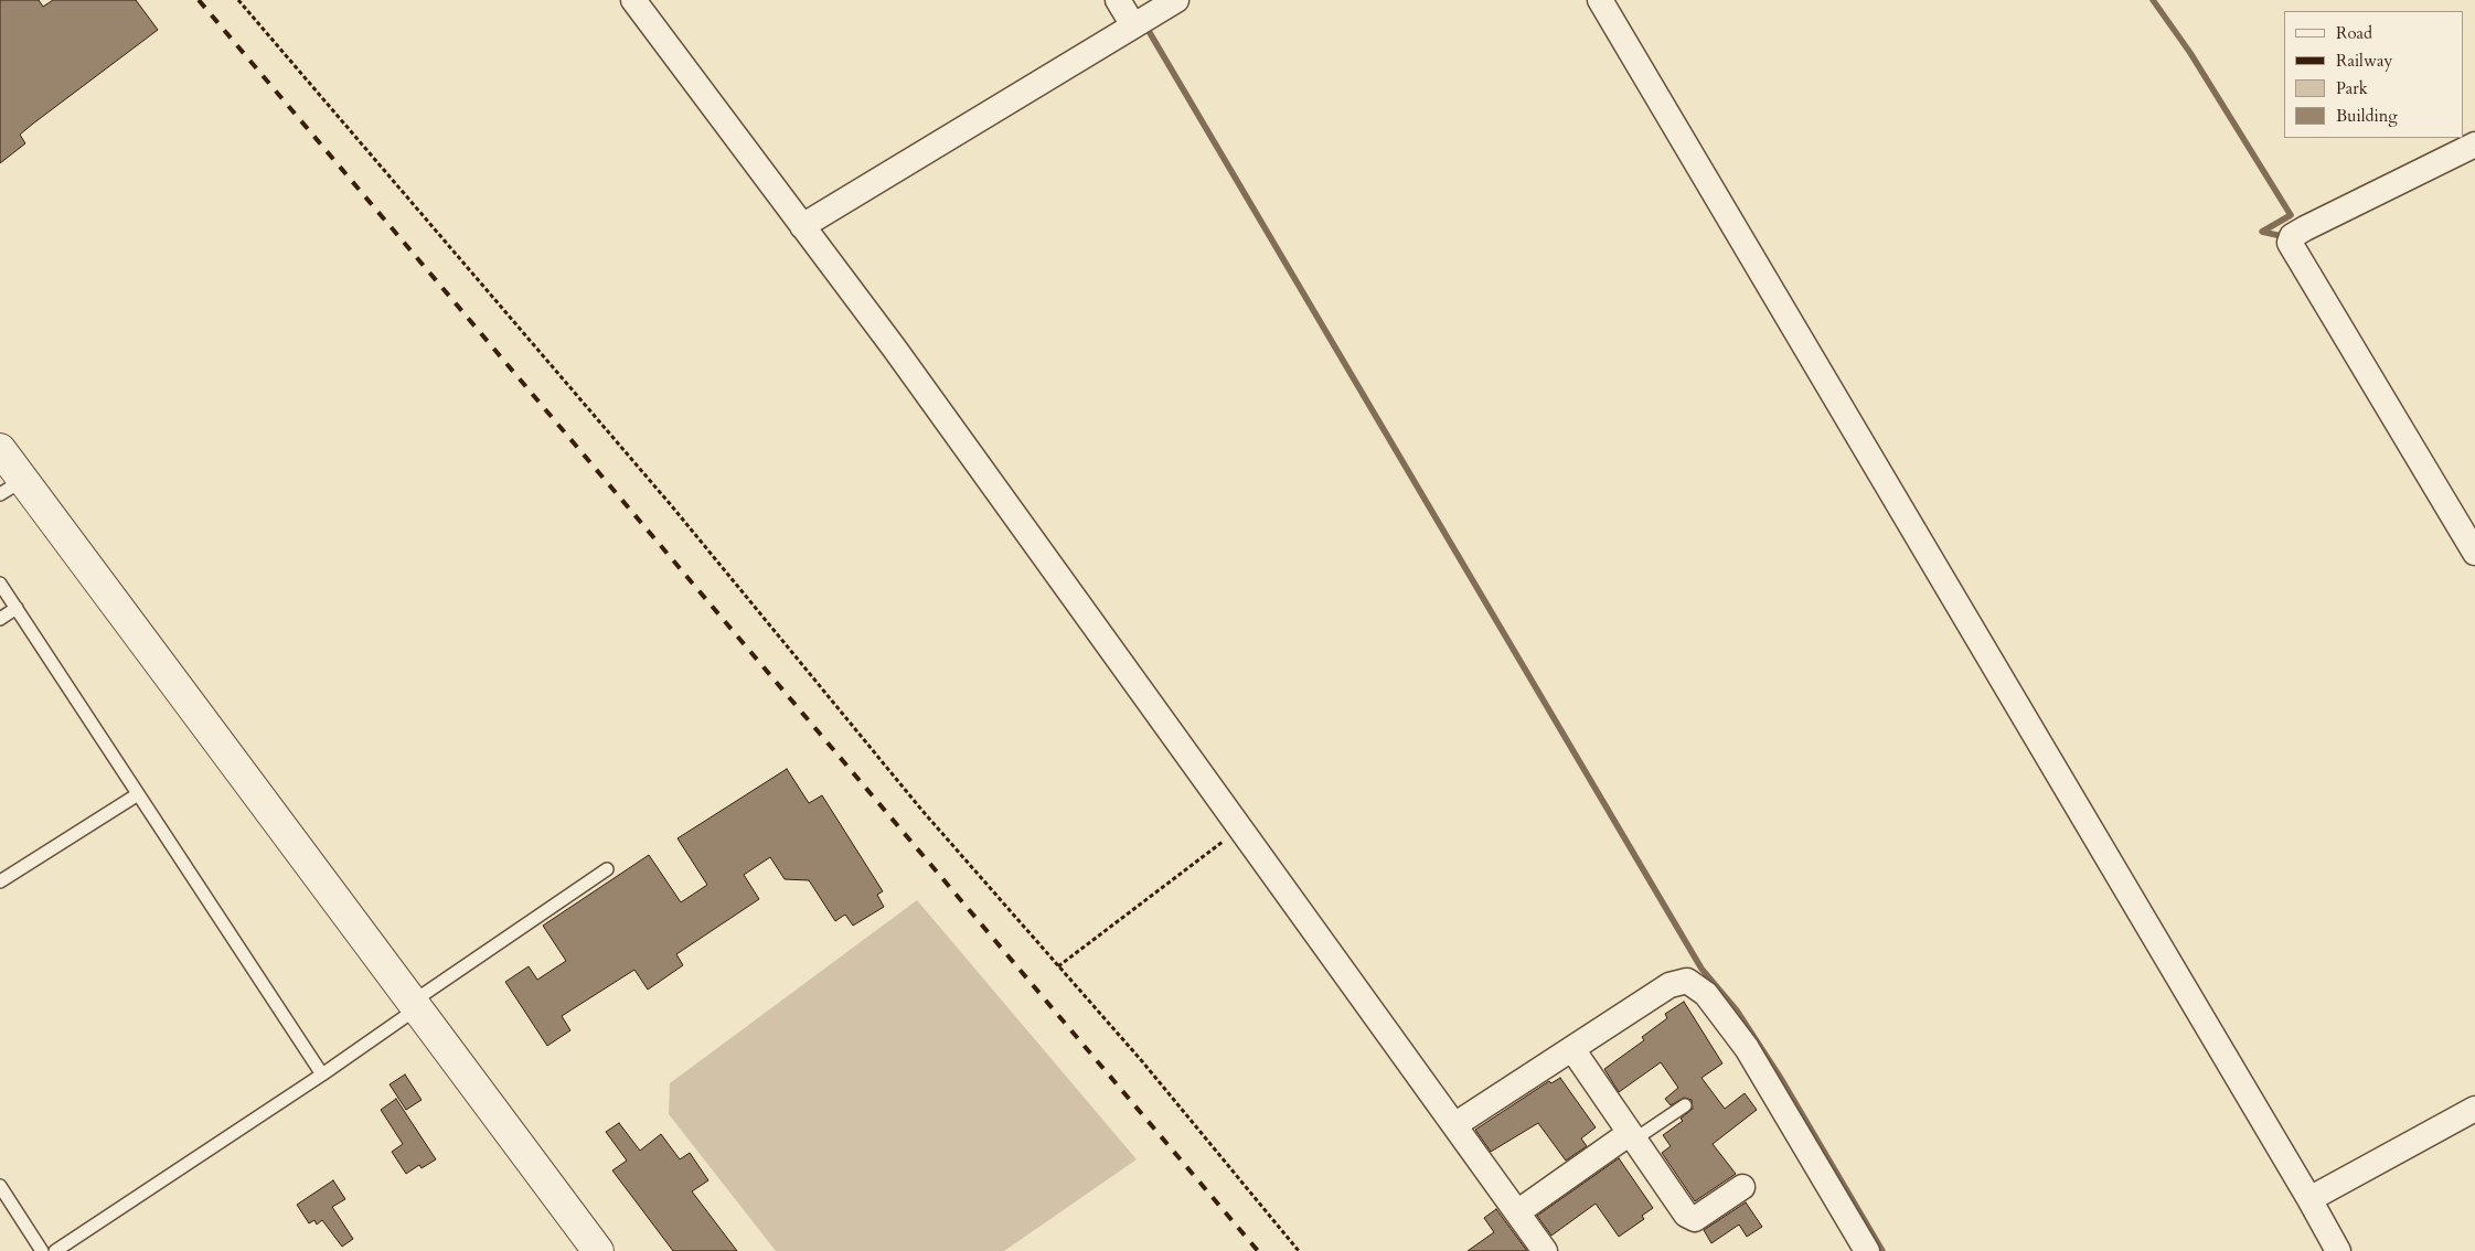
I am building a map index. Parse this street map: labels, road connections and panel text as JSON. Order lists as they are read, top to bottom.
{
  "legend": [
    "Road",
    "Railway",
    "Park",
    "Building"
  ]
}
